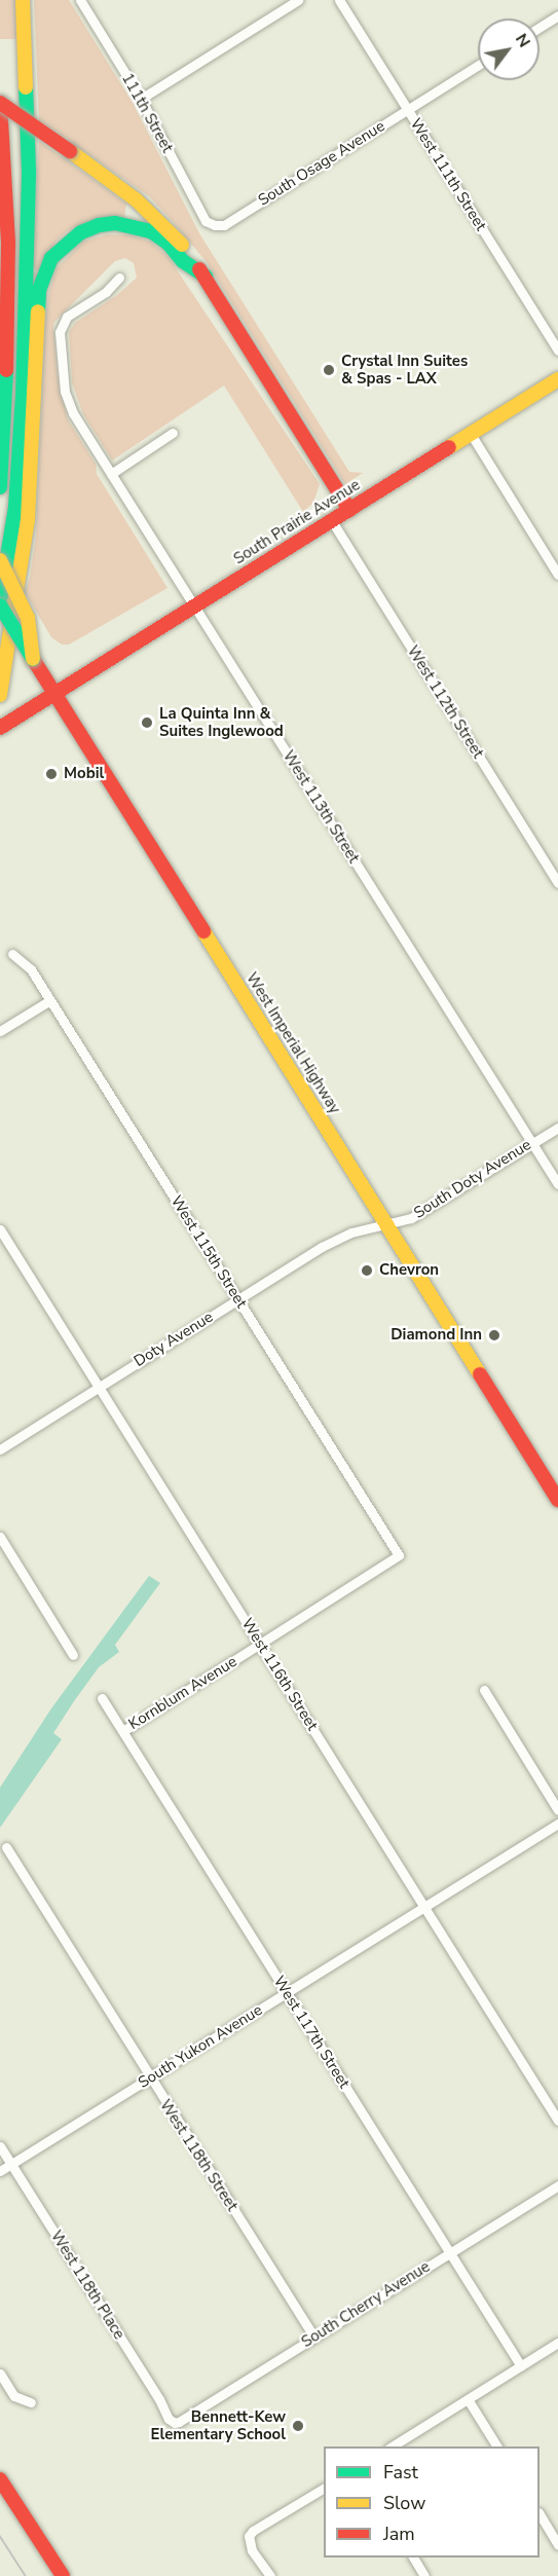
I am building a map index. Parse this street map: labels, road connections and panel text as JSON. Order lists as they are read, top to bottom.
{
  "streets": {
    "main road": ["South Prairie Avenue", "West Imperial Highway"],
    "street": [
      "111th Street",
      "South Osage Avenue",
      "West 111th Street",
      "West 112th Street",
      "West 113th Street",
      "South Doty Avenue",
      "West 115th Street",
      "Doty Avenue",
      "West 116th Street",
      "Kornblum Avenue",
      "West 117th Street",
      "South Yukon Avenue",
      "West 118th Street",
      "West 118th Place",
      "South Cherry Avenue"
    ]
  },
  "crossings": [
    ["111th Street", "South Osage Avenue"],
    ["South Osage Avenue", "West 111th Street"],
    ["South Prairie Avenue", "West 112th Street"],
    ["South Prairie Avenue", "West 113th Street"],
    ["South Prairie Avenue", "West Imperial Highway"],
    ["West 113th Street", "South Doty Avenue"],
    ["West Imperial Highway", "South Doty Avenue"],
    ["West Imperial Highway", "Doty Avenue"],
    ["South Doty Avenue", "Doty Avenue"],
    ["West 115th Street", "Doty Avenue"],
    ["West 115th Street", "Kornblum Avenue"],
    ["Doty Avenue", "West 116th Street"],
    ["West 116th Street", "Kornblum Avenue"],
    ["West 116th Street", "South Yukon Avenue"],
    ["Kornblum Avenue", "West 117th Street"],
    ["West 117th Street", "South Yukon Avenue"],
    ["West 117th Street", "South Cherry Avenue"],
    ["South Yukon Avenue", "West 118th Street"],
    ["South Yukon Avenue", "West 118th Place"],
    ["West 118th Street", "South Cherry Avenue"],
    ["West 118th Place", "South Cherry Avenue"]
  ],
  "places": [
    "Crystal Inn Suites & Spas - LAX",
    "La Quinta Inn & Suites Inglewood",
    "Mobil",
    "Chevron",
    "Diamond Inn",
    "Bennett-Kew Elementary School"
  ],
  "legend": ["Fast", "Slow", "Jam"],
  "north": "top right"
}
